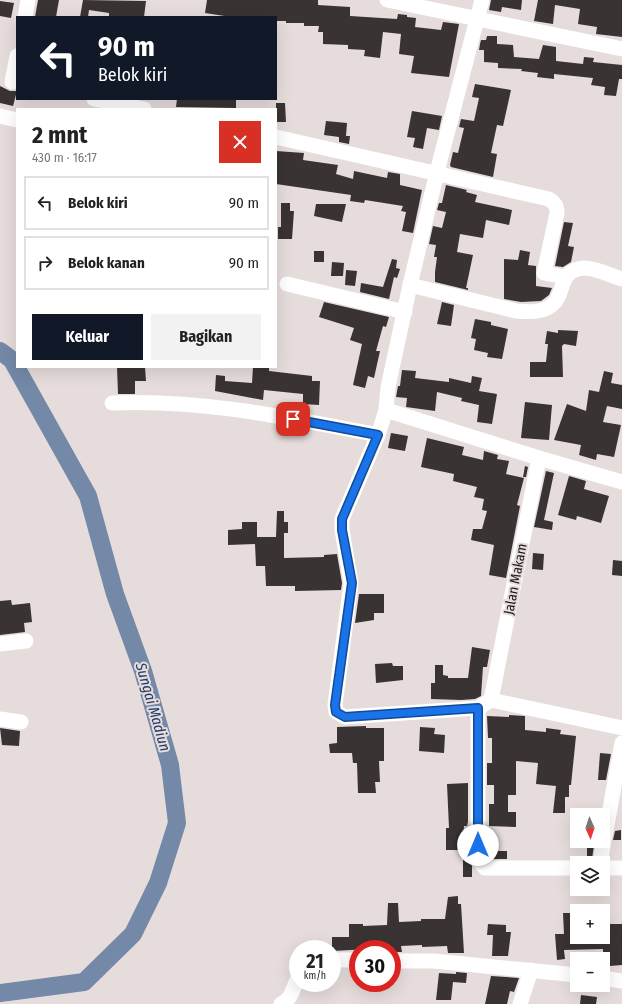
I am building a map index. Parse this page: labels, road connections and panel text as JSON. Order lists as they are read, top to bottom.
{
  "streets": {
    "street": ["Jalan Makam"]
  },
  "water": ["Sungai Madiun"],
  "north": "bottom",
  "page": {
    "turn": ["90 m", "Belok kiri"],
    "heading": ["2 mnt", "430 m · 16:17"],
    "list": [
      {
        "name": "Belok kiri",
        "value": "90 m"
      },
      {
        "name": "Belok kanan",
        "value": "90 m"
      }
    ],
    "buttons": ["Keluar", "Bagikan"],
    "map_buttons": ["+", "−"],
    "speed": "21 km/h",
    "limit": "30"
  }
}
